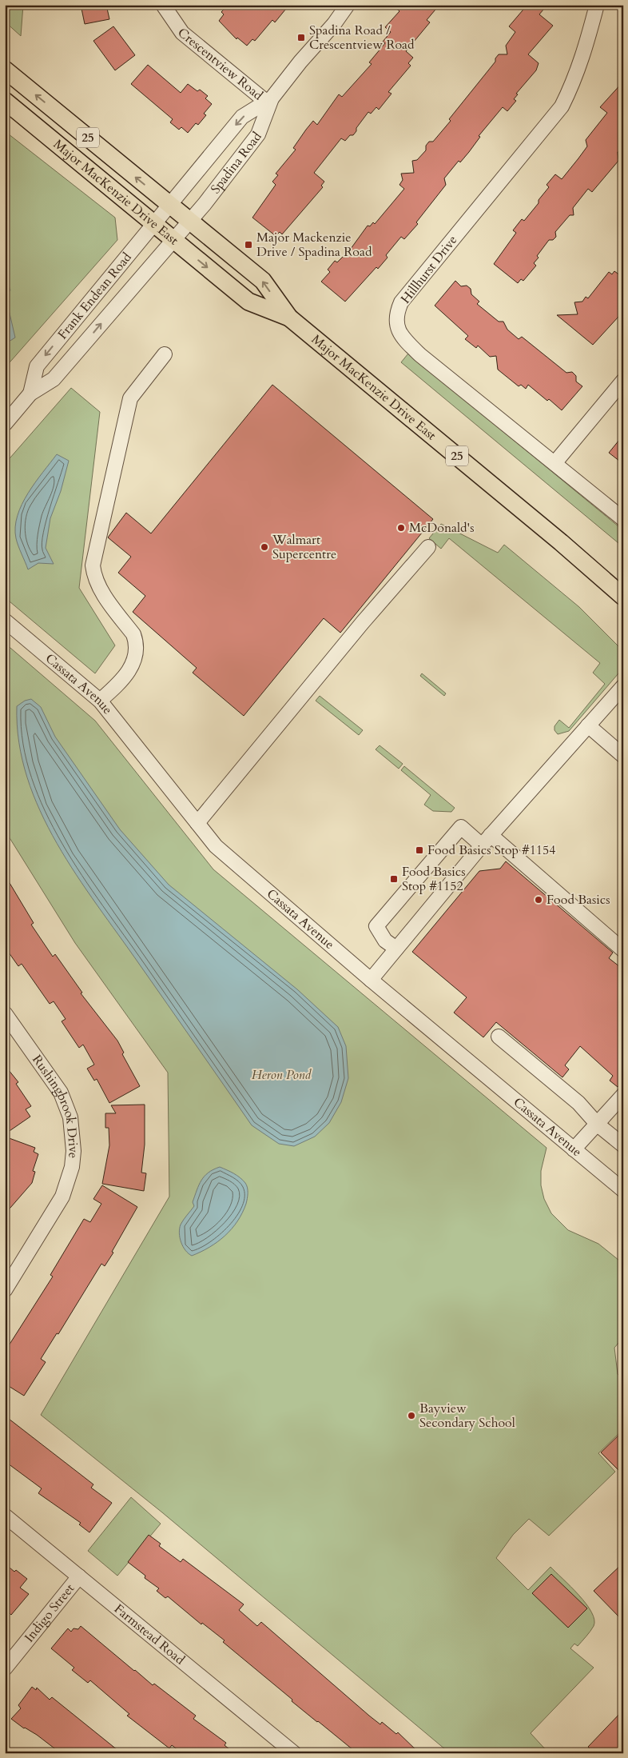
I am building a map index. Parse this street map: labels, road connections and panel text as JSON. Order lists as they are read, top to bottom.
{
  "streets": {
    "main road": ["25", "Major MacKenzie Drive East"],
    "street": [
      "Crescentview Road",
      "Spadina Road",
      "Hillhurst Drive",
      "Frank Endean Road",
      "Cassata Avenue",
      "Rushingbrook Drive",
      "Indigo Street",
      "Farmstead Road"
    ]
  },
  "crossings": [
    ["Crescentview Road", "Spadina Road"],
    ["Spadina Road", "Major MacKenzie Drive East"],
    ["Spadina Road", "Frank Endean Road"],
    ["Major MacKenzie Drive East", "Frank Endean Road"],
    ["Indigo Street", "Farmstead Road"]
  ],
  "parks": ["Heron Pond"],
  "places": {
    "transit": [
      "Spadina Road / Crescentview Road",
      "Major Mackenzie Drive / Spadina Road",
      "Food Basics Stop #1154",
      "Food Basics Stop #1152"
    ],
    "other": [
      "McDonald's",
      "Walmart Supercentre",
      "Food Basics",
      "Bayview Secondary School"
    ]
  }
}
